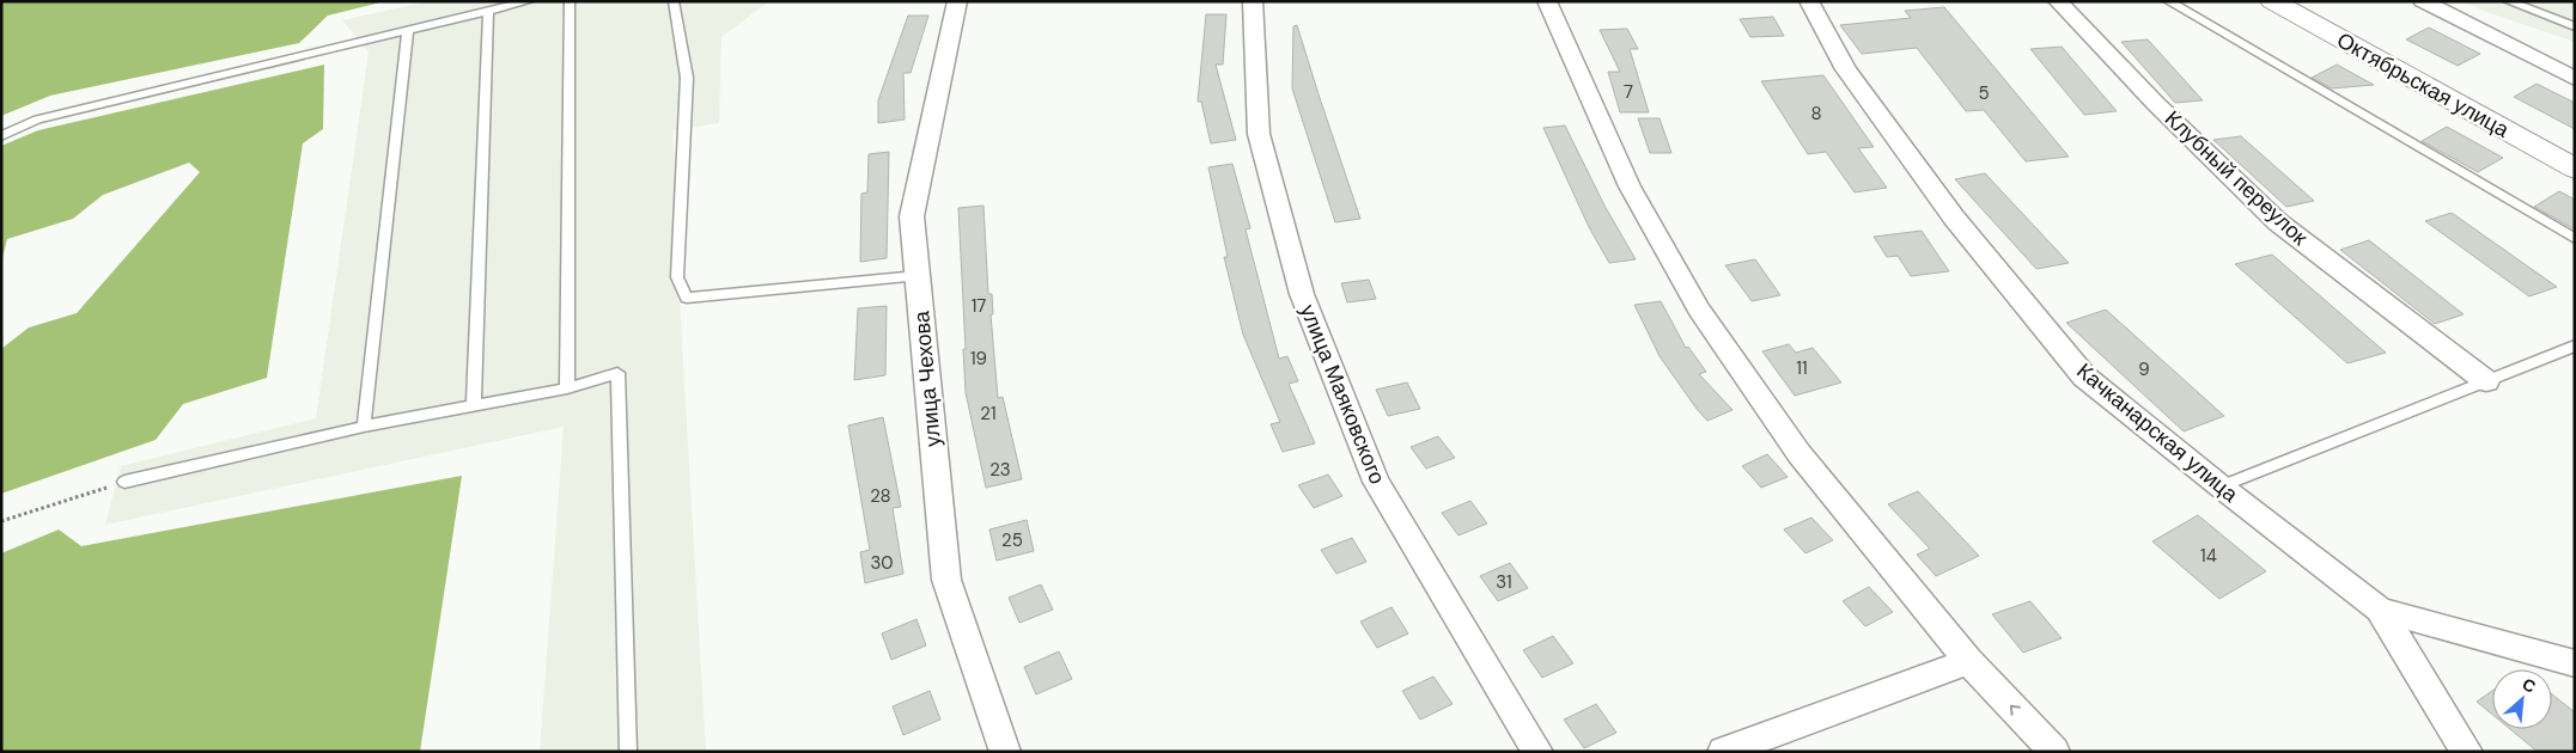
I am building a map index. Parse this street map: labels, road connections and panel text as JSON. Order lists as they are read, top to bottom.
{
  "streets": {
    "street": [
      "Октябрьская улица",
      "Клубный переулок",
      "улица Чехова",
      "улица Маяковского",
      "Качканарская улица"
    ]
  },
  "house_numbers": [
    "7",
    "5",
    "8",
    "17",
    "19",
    "11",
    "9",
    "21",
    "23",
    "28",
    "25",
    "14",
    "30",
    "31"
  ],
  "north": "top right"
}
